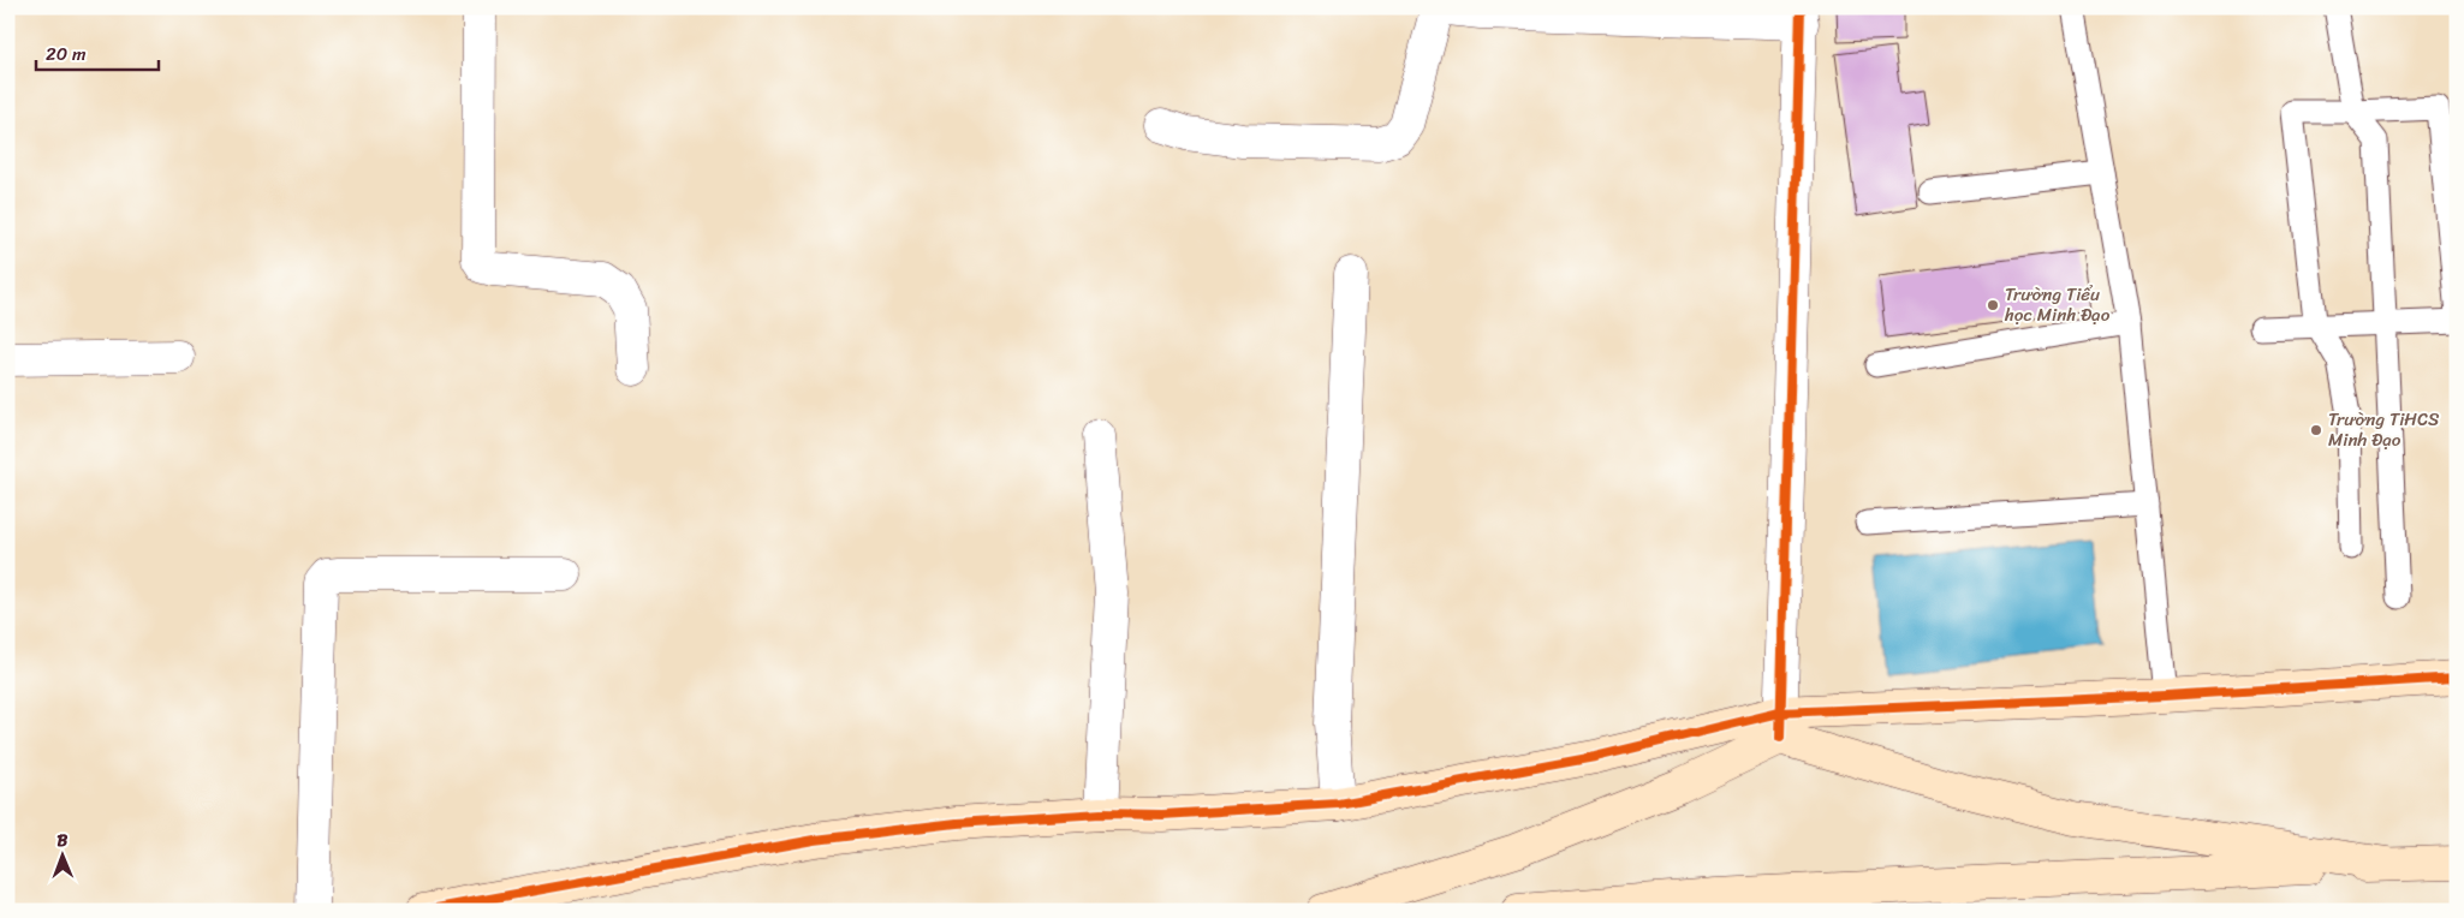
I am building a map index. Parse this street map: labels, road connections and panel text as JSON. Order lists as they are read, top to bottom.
{
  "places": ["Trường Tiểu học Minh Đạo", "Trường TiHCS Minh Đạo"],
  "scale_bar": "20 m",
  "north": "top"
}
